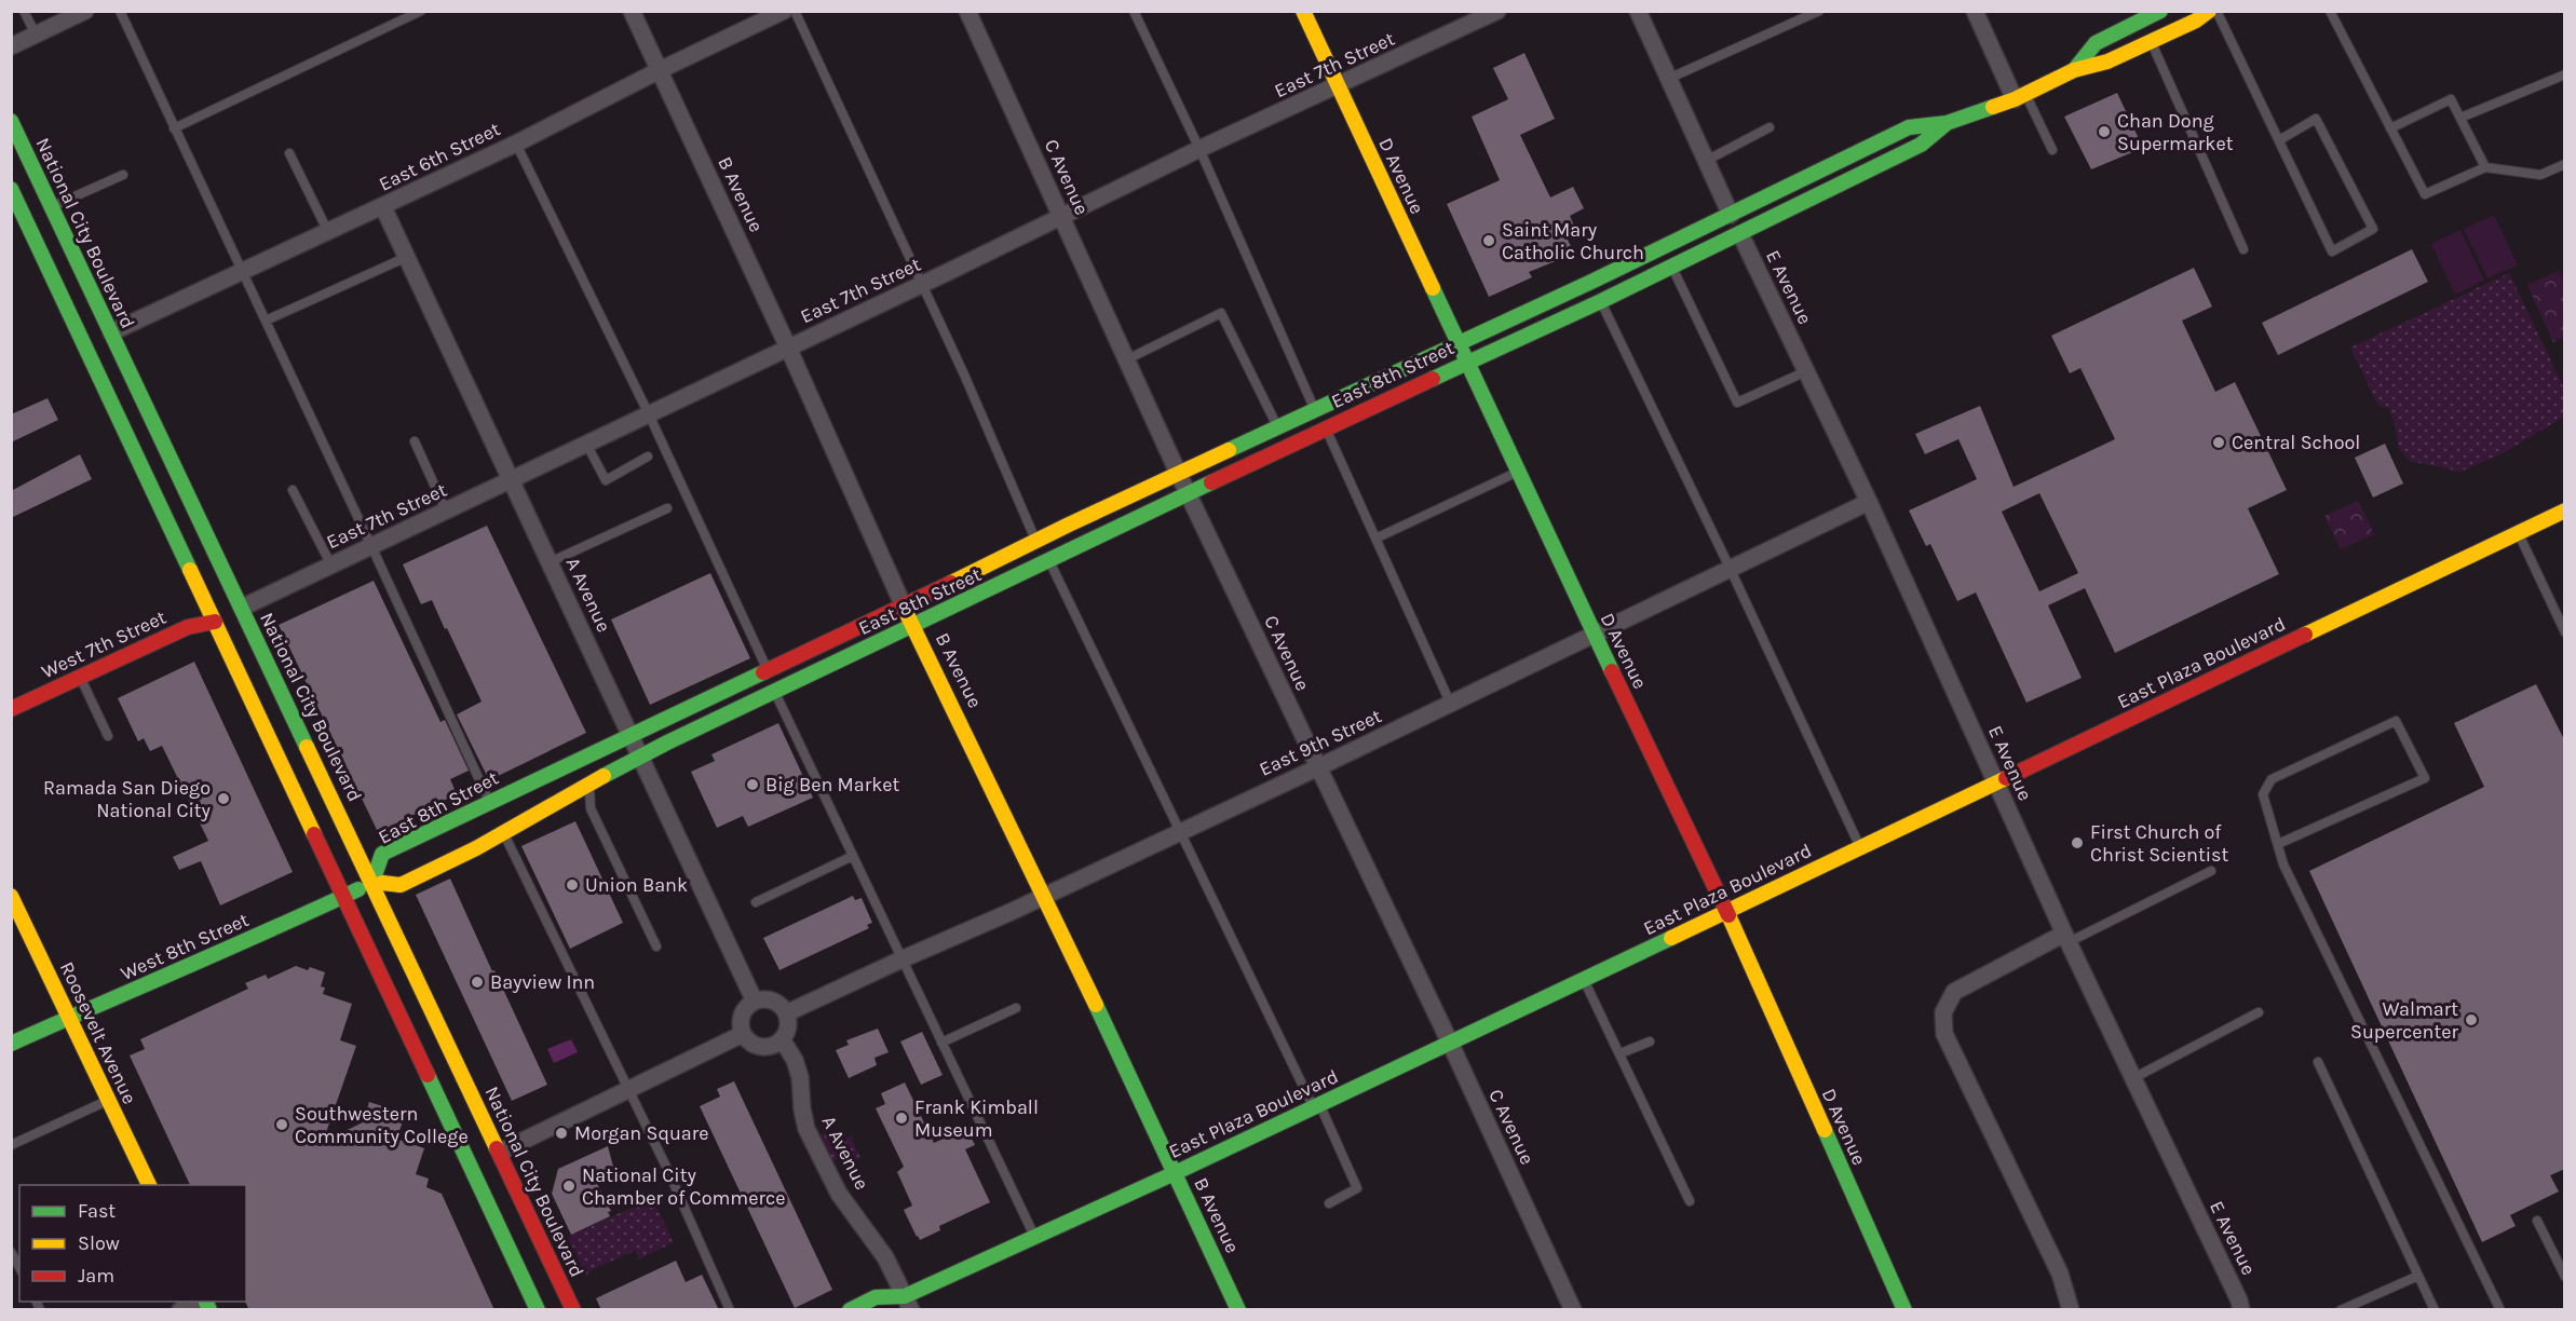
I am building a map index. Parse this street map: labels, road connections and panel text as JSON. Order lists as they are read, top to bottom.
{
  "streets": {
    "main road": [
      "D Avenue",
      "B Avenue",
      "National City Boulevard",
      "East 8th Street",
      "West 7th Street",
      "East Plaza Boulevard",
      "West 8th Street",
      "Roosevelt Avenue"
    ],
    "street": [
      "East 7th Street",
      "East 6th Street",
      "C Avenue",
      "E Avenue",
      "A Avenue",
      "East 9th Street"
    ]
  },
  "crossings": [
    ["East 7th Street", "D Avenue"],
    ["East 7th Street", "C Avenue"],
    ["East 7th Street", "B Avenue"],
    ["East 7th Street", "National City Boulevard"],
    ["East 7th Street", "A Avenue"],
    ["East 6th Street", "B Avenue"],
    ["East 6th Street", "National City Boulevard"],
    ["East 6th Street", "A Avenue"],
    ["D Avenue", "East 8th Street"],
    ["D Avenue", "East Plaza Boulevard"],
    ["D Avenue", "East 9th Street"],
    ["C Avenue", "East 8th Street"],
    ["C Avenue", "East Plaza Boulevard"],
    ["C Avenue", "East 9th Street"],
    ["B Avenue", "East 8th Street"],
    ["B Avenue", "East Plaza Boulevard"],
    ["B Avenue", "East 9th Street"],
    ["National City Boulevard", "East 8th Street"],
    ["National City Boulevard", "West 8th Street"],
    ["E Avenue", "East 8th Street"],
    ["E Avenue", "East Plaza Boulevard"],
    ["E Avenue", "East 9th Street"],
    ["East 8th Street", "A Avenue"],
    ["East 8th Street", "West 8th Street"],
    ["A Avenue", "East Plaza Boulevard"],
    ["A Avenue", "East 9th Street"],
    ["West 8th Street", "Roosevelt Avenue"]
  ],
  "places": [
    "Chan Dong Supermarket",
    "Saint Mary Catholic Church",
    "Central School",
    "Big Ben Market",
    "Ramada San Diego National City",
    "First Church of Christ Scientist",
    "Union Bank",
    "Bayview Inn",
    "Walmart Supercenter",
    "Frank Kimball Museum",
    "Southwestern Community College",
    "Morgan Square",
    "National City Chamber of Commerce"
  ],
  "legend": ["Fast", "Slow", "Jam"]
}
